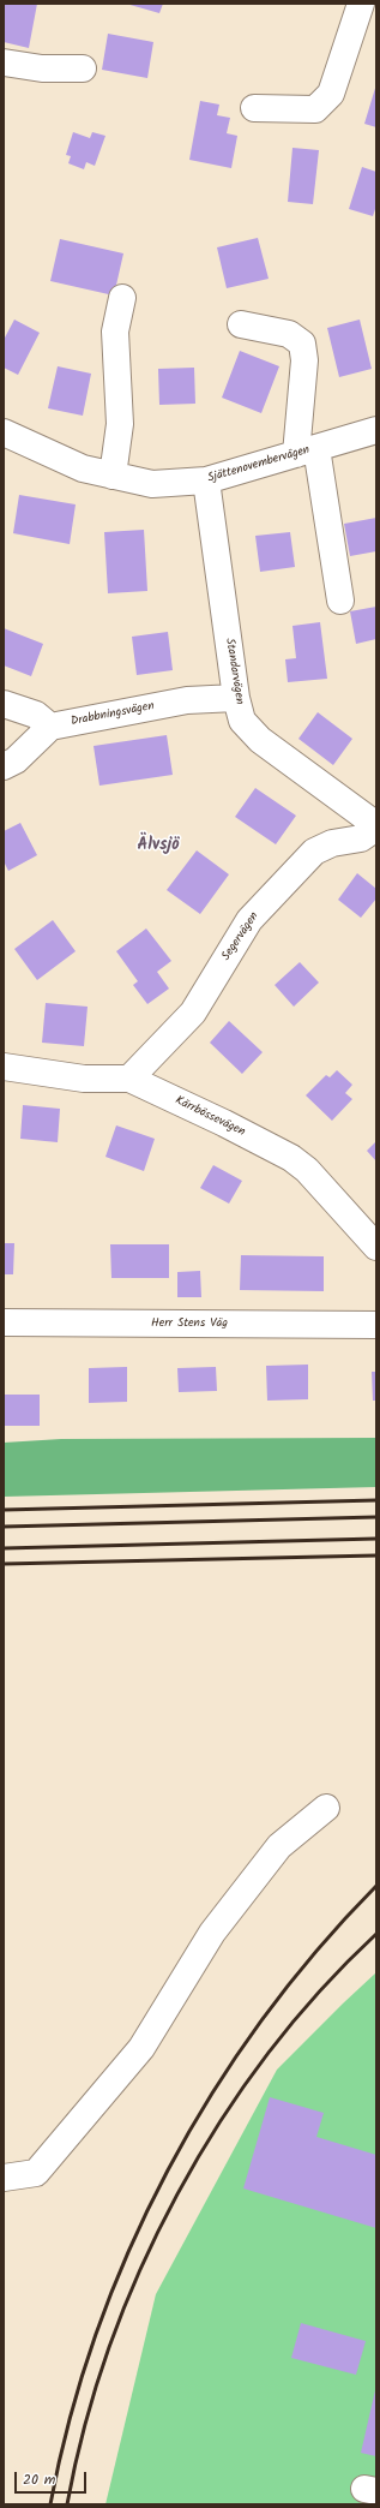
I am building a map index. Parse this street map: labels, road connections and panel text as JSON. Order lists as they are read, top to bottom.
{
  "streets": {
    "street": [
      "Sjättenovembervägen",
      "Standarvägen",
      "Drabbningsvägen",
      "Segervägen",
      "Kärrbössevägen",
      "Herr Stens Väg"
    ]
  },
  "crossings": [
    ["Sjättenovembervägen", "Standarvägen"],
    ["Standarvägen", "Drabbningsvägen"],
    ["Standarvägen", "Segervägen"],
    ["Segervägen", "Kärrbössevägen"]
  ],
  "districts": ["Älvsjö"],
  "scale_bar": "20 m"
}
